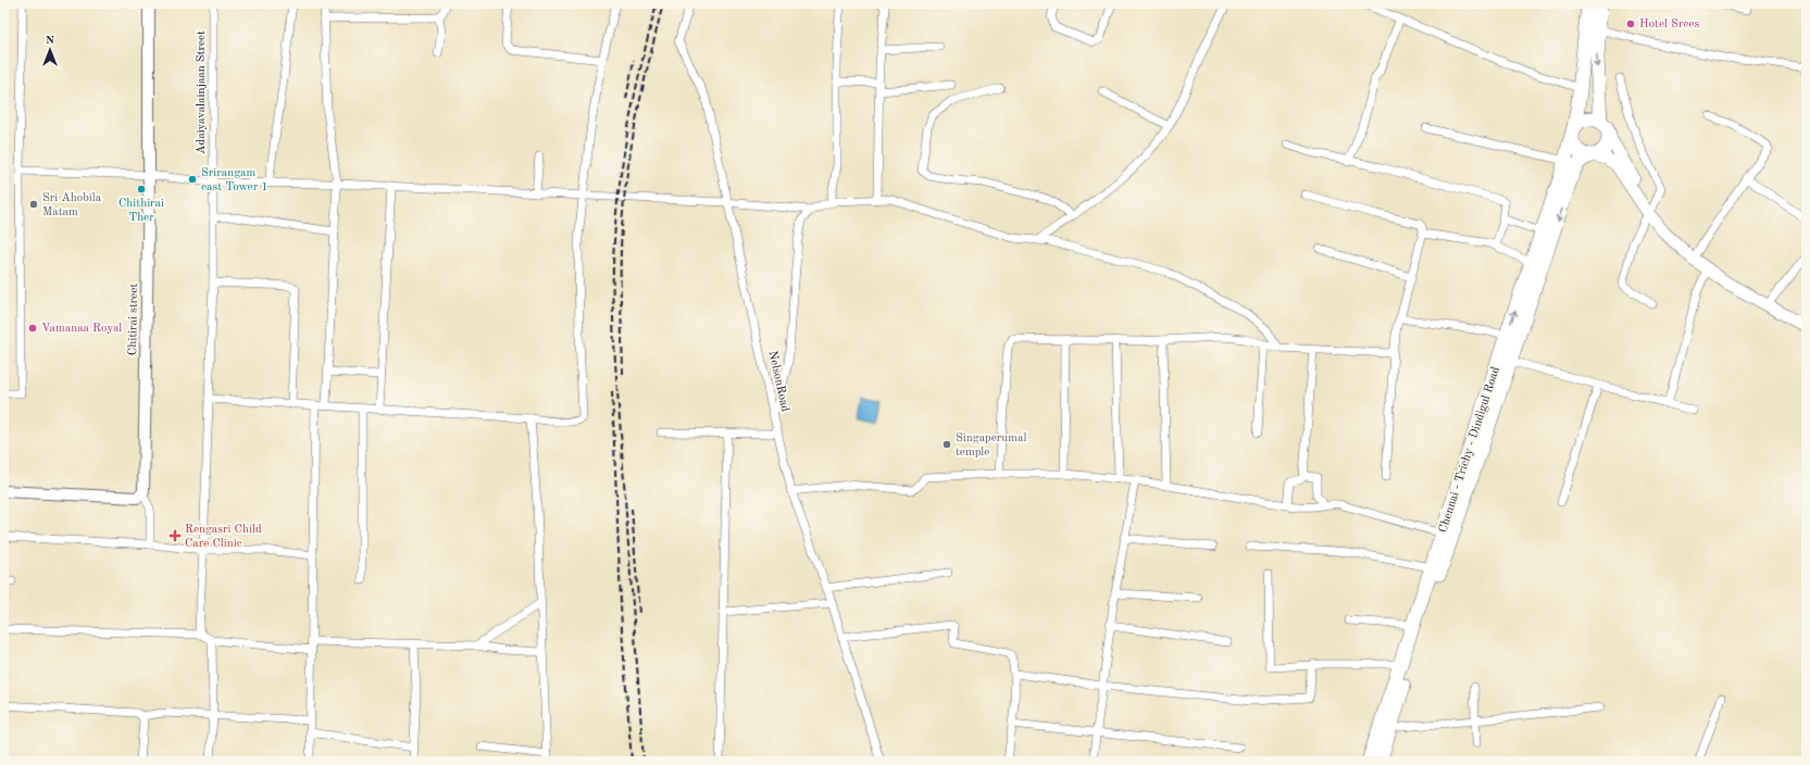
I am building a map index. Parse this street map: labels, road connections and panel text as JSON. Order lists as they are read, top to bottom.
{
  "streets": {
    "highway": ["Chennai - Trichy - Dindigul Road"],
    "street": ["Adaiyavalainjaan Street", "Chitirai street", "NelsonRoad"]
  },
  "places": {
    "other": [
      "Hotel Srees",
      "Srirangam east Tower 1",
      "Chithirai Ther",
      "Sri Ahobila Matam",
      "Vamanaa Royal",
      "Singaperumal temple"
    ],
    "health": ["Rengasri Child Care Clinic"]
  },
  "north": "top"
}
